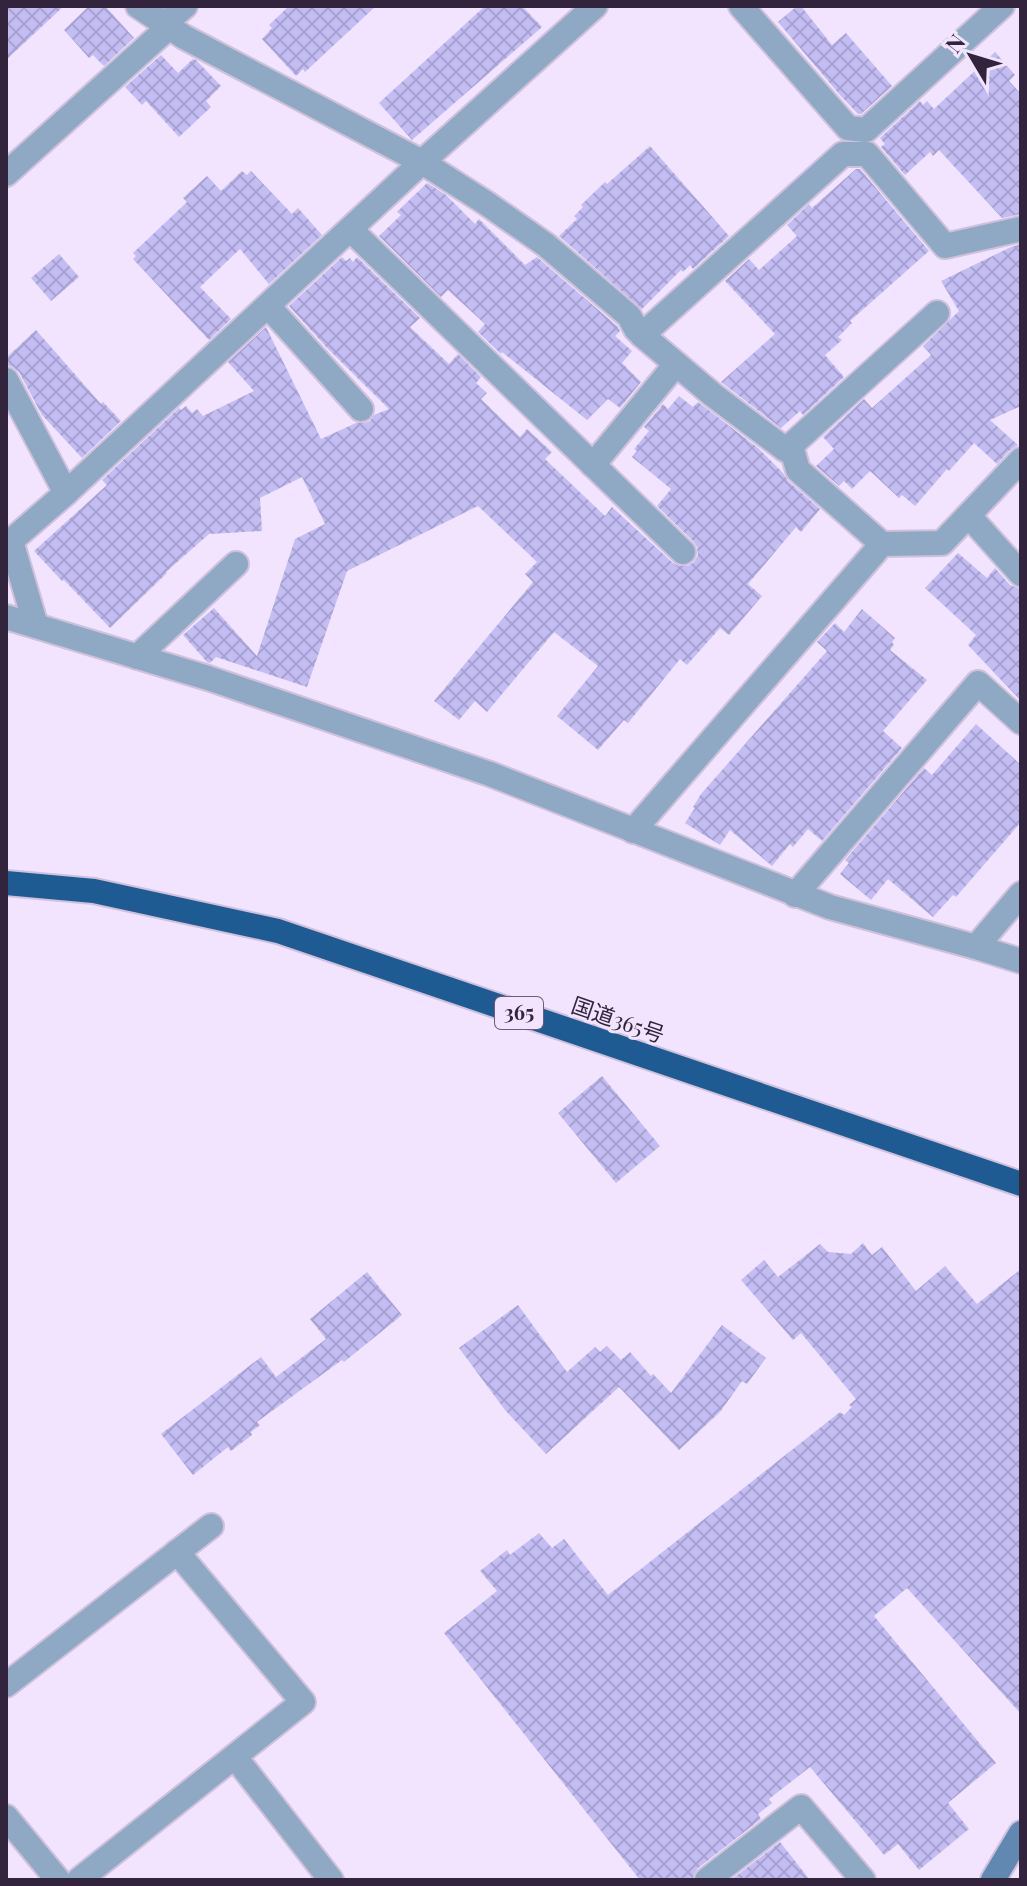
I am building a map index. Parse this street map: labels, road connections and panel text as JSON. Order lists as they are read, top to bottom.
{
  "streets": {
    "highway": ["365", "国道365号"]
  },
  "north": "top left"
}
